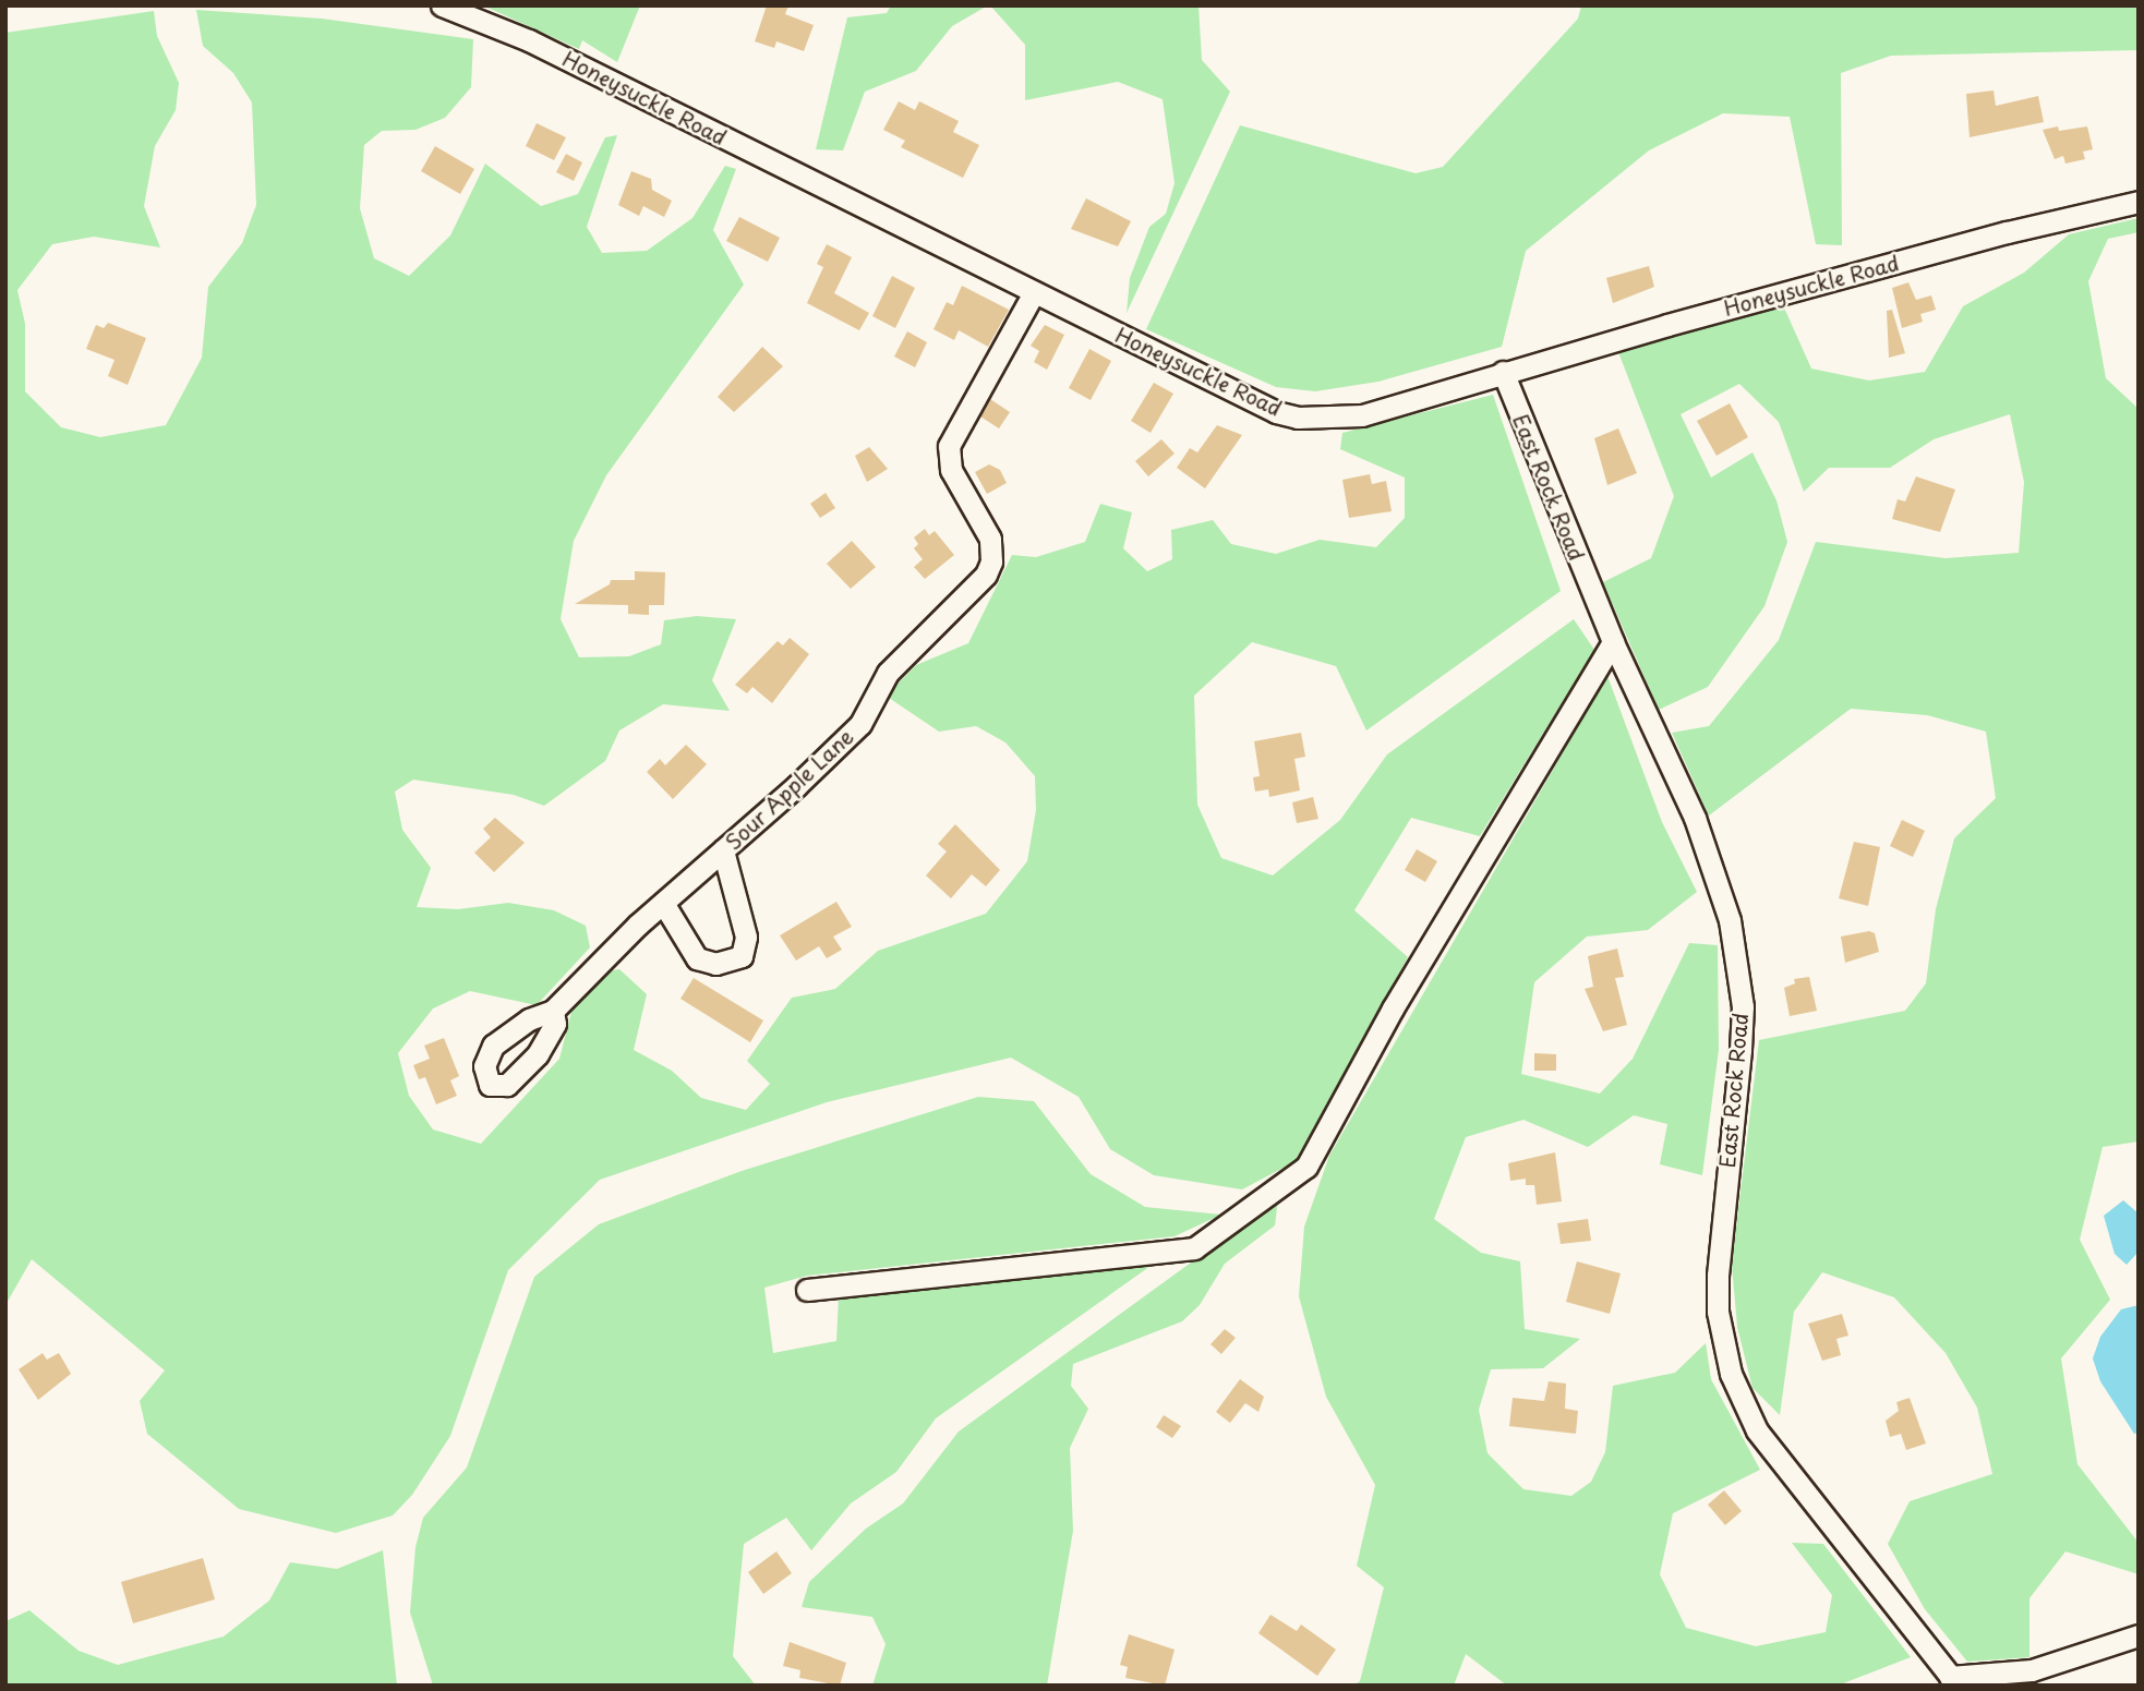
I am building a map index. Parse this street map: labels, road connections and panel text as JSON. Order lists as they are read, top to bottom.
{
  "streets": {
    "street": ["Honeysuckle Road", "East Rock Road", "Sour Apple Lane"]
  },
  "crossings": [
    ["Honeysuckle Road", "East Rock Road"],
    ["Honeysuckle Road", "Sour Apple Lane"]
  ]
}
